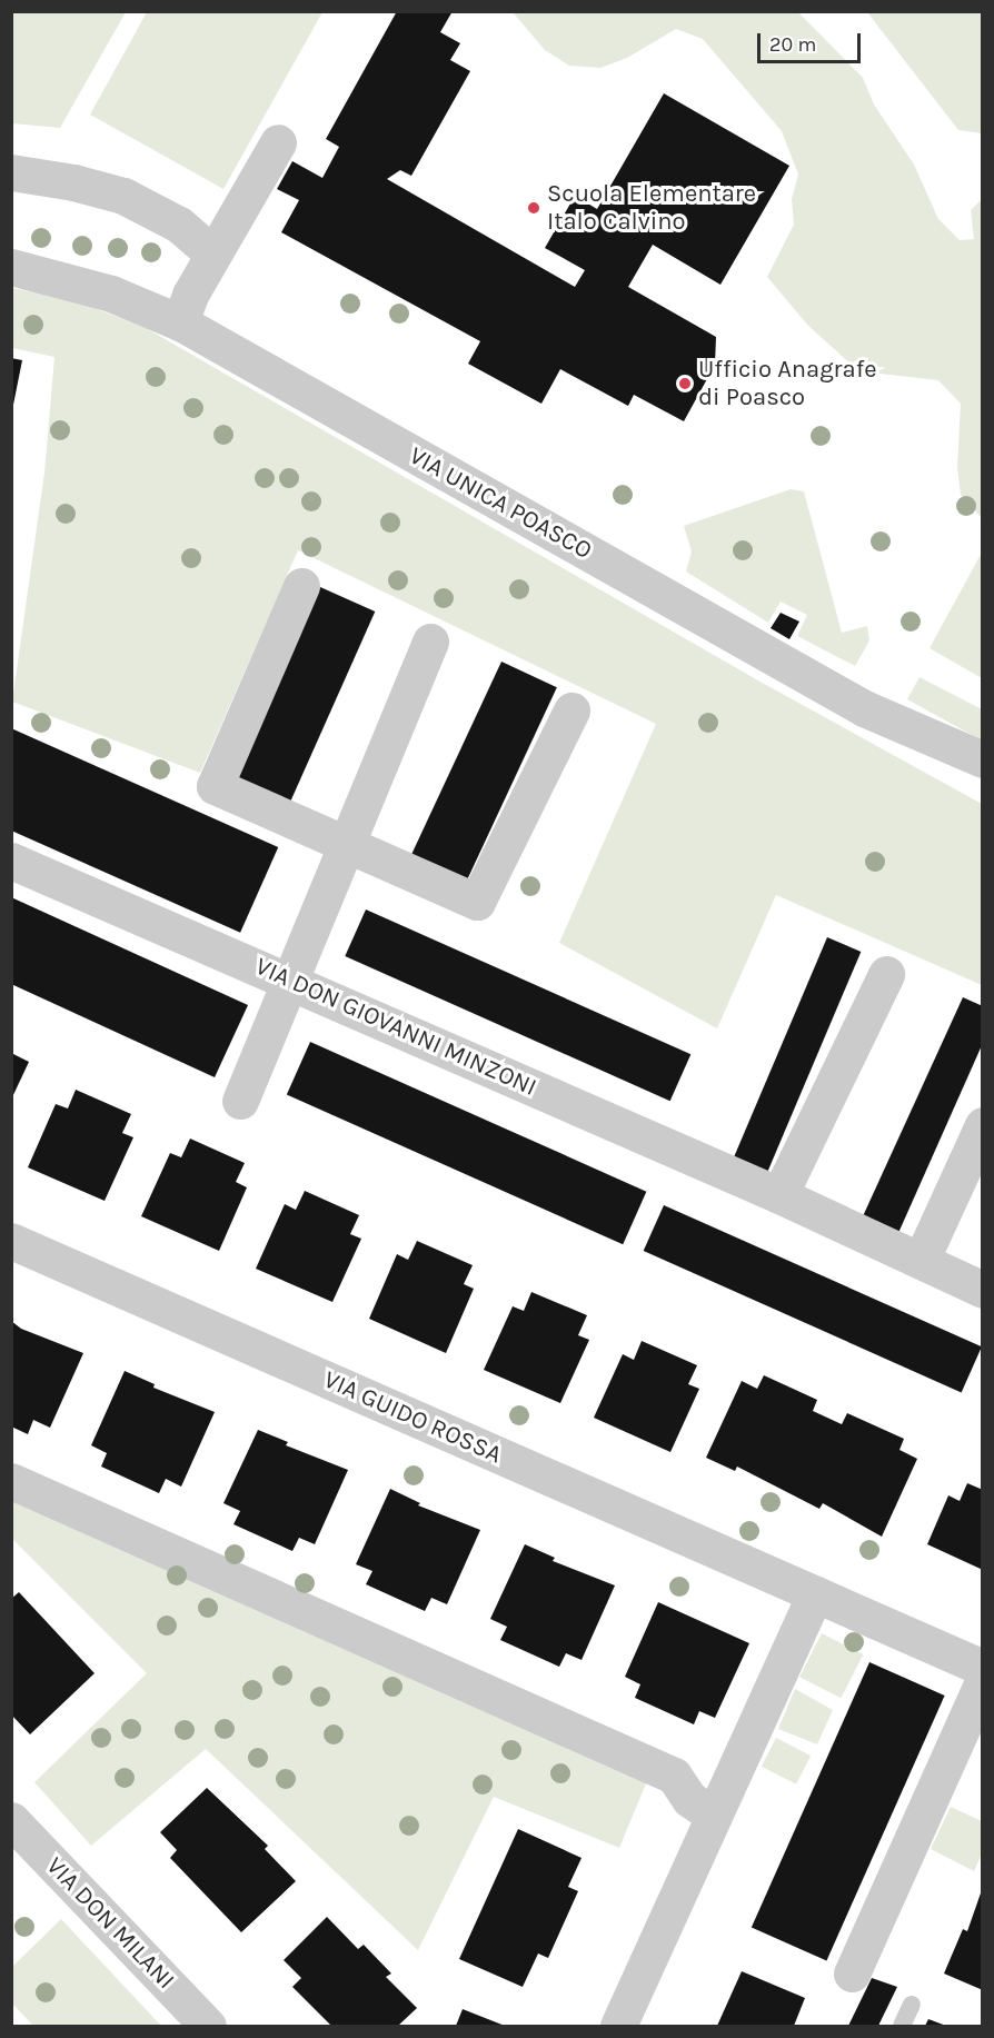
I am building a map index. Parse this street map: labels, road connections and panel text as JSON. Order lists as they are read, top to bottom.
{
  "streets": {
    "street": [
      "VIA UNICA POASCO",
      "VIA DON GIOVANNI MINZONI",
      "VIA GUIDO ROSSA",
      "VIA DON MILANI"
    ]
  },
  "places": ["Scuola Elementare Italo Calvino", "Ufficio Anagrafe di Poasco"],
  "scale_bar": "20 m"
}
